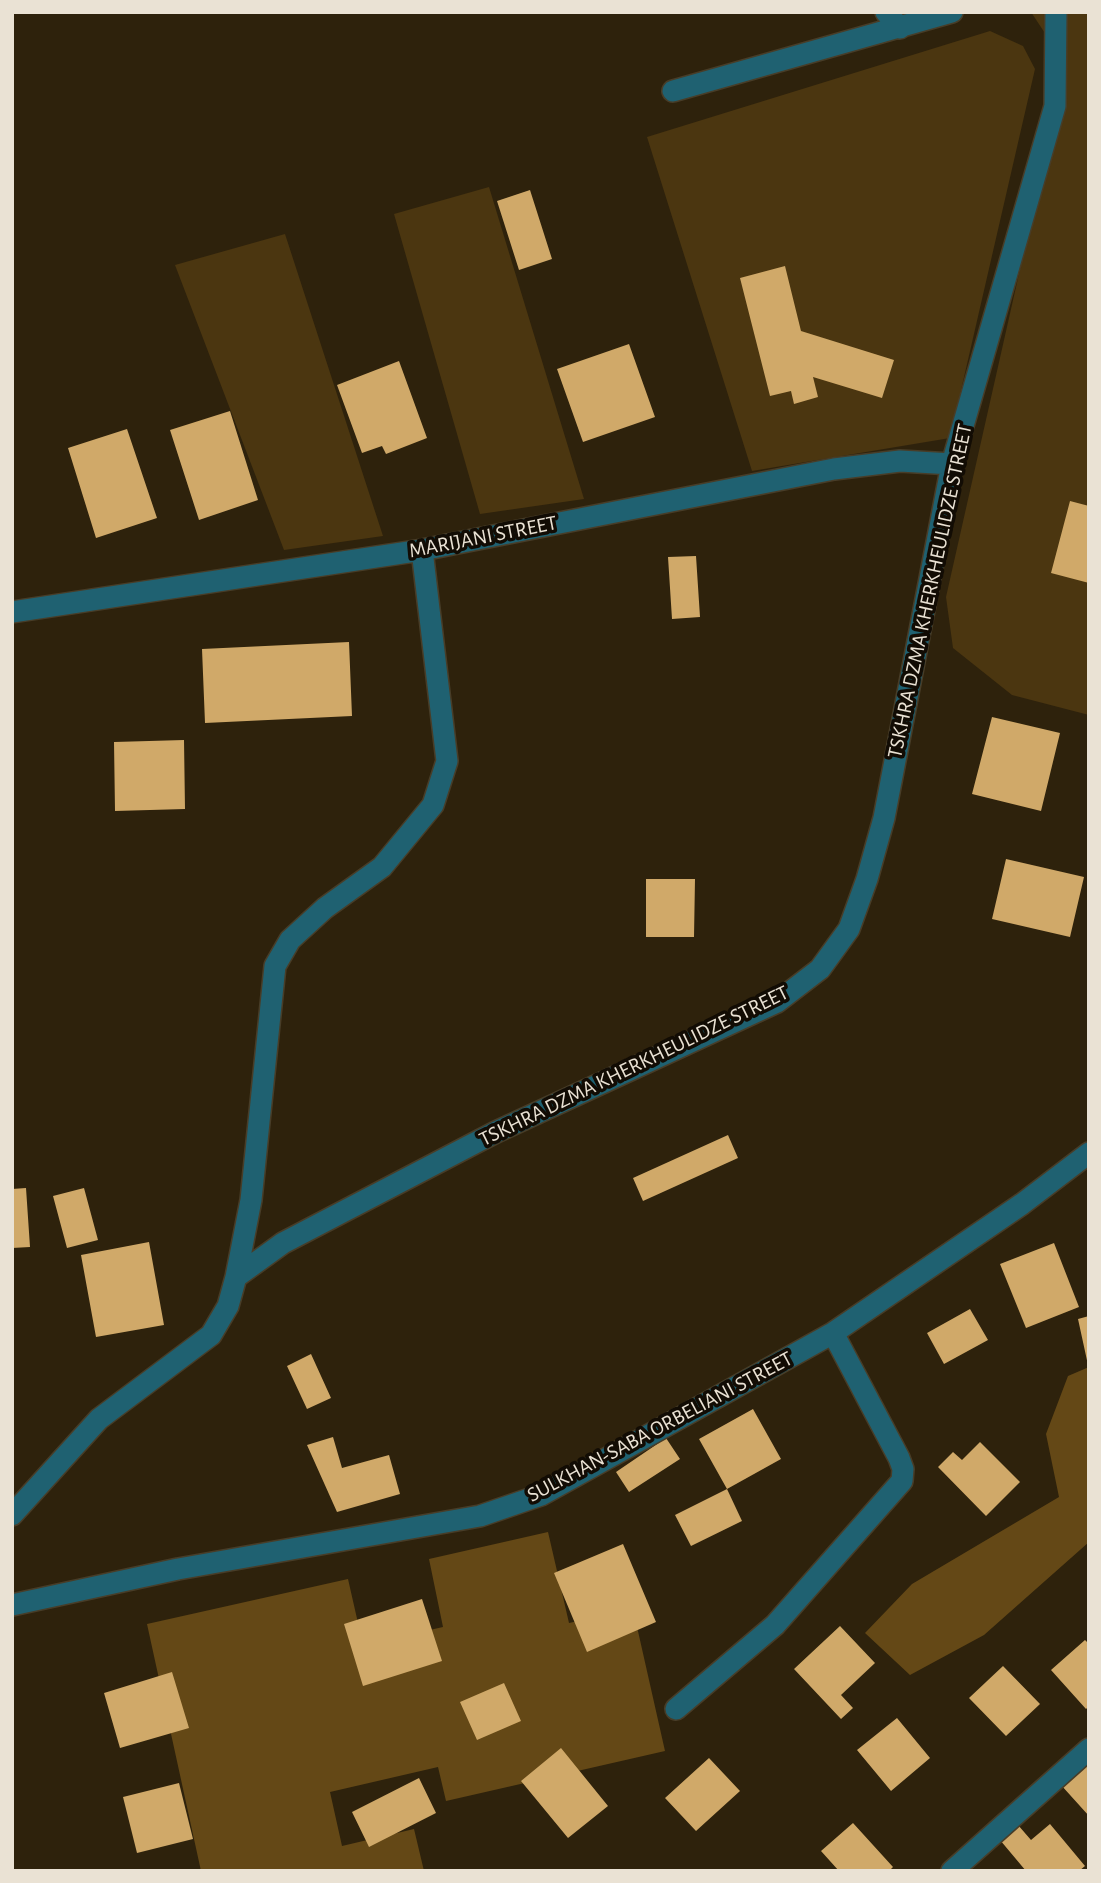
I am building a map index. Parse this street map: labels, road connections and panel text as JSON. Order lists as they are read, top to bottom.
{
  "streets": {
    "street": ["MARIJANI STREET", "TSKHRA DZMA KHERKHEULIDZE STREET", "SULKHAN-SABA ORBELIANI STREET"]
  },
  "crossings": [
    ["MARIJANI STREET", "TSKHRA DZMA KHERKHEULIDZE STREET"]
  ]
}
